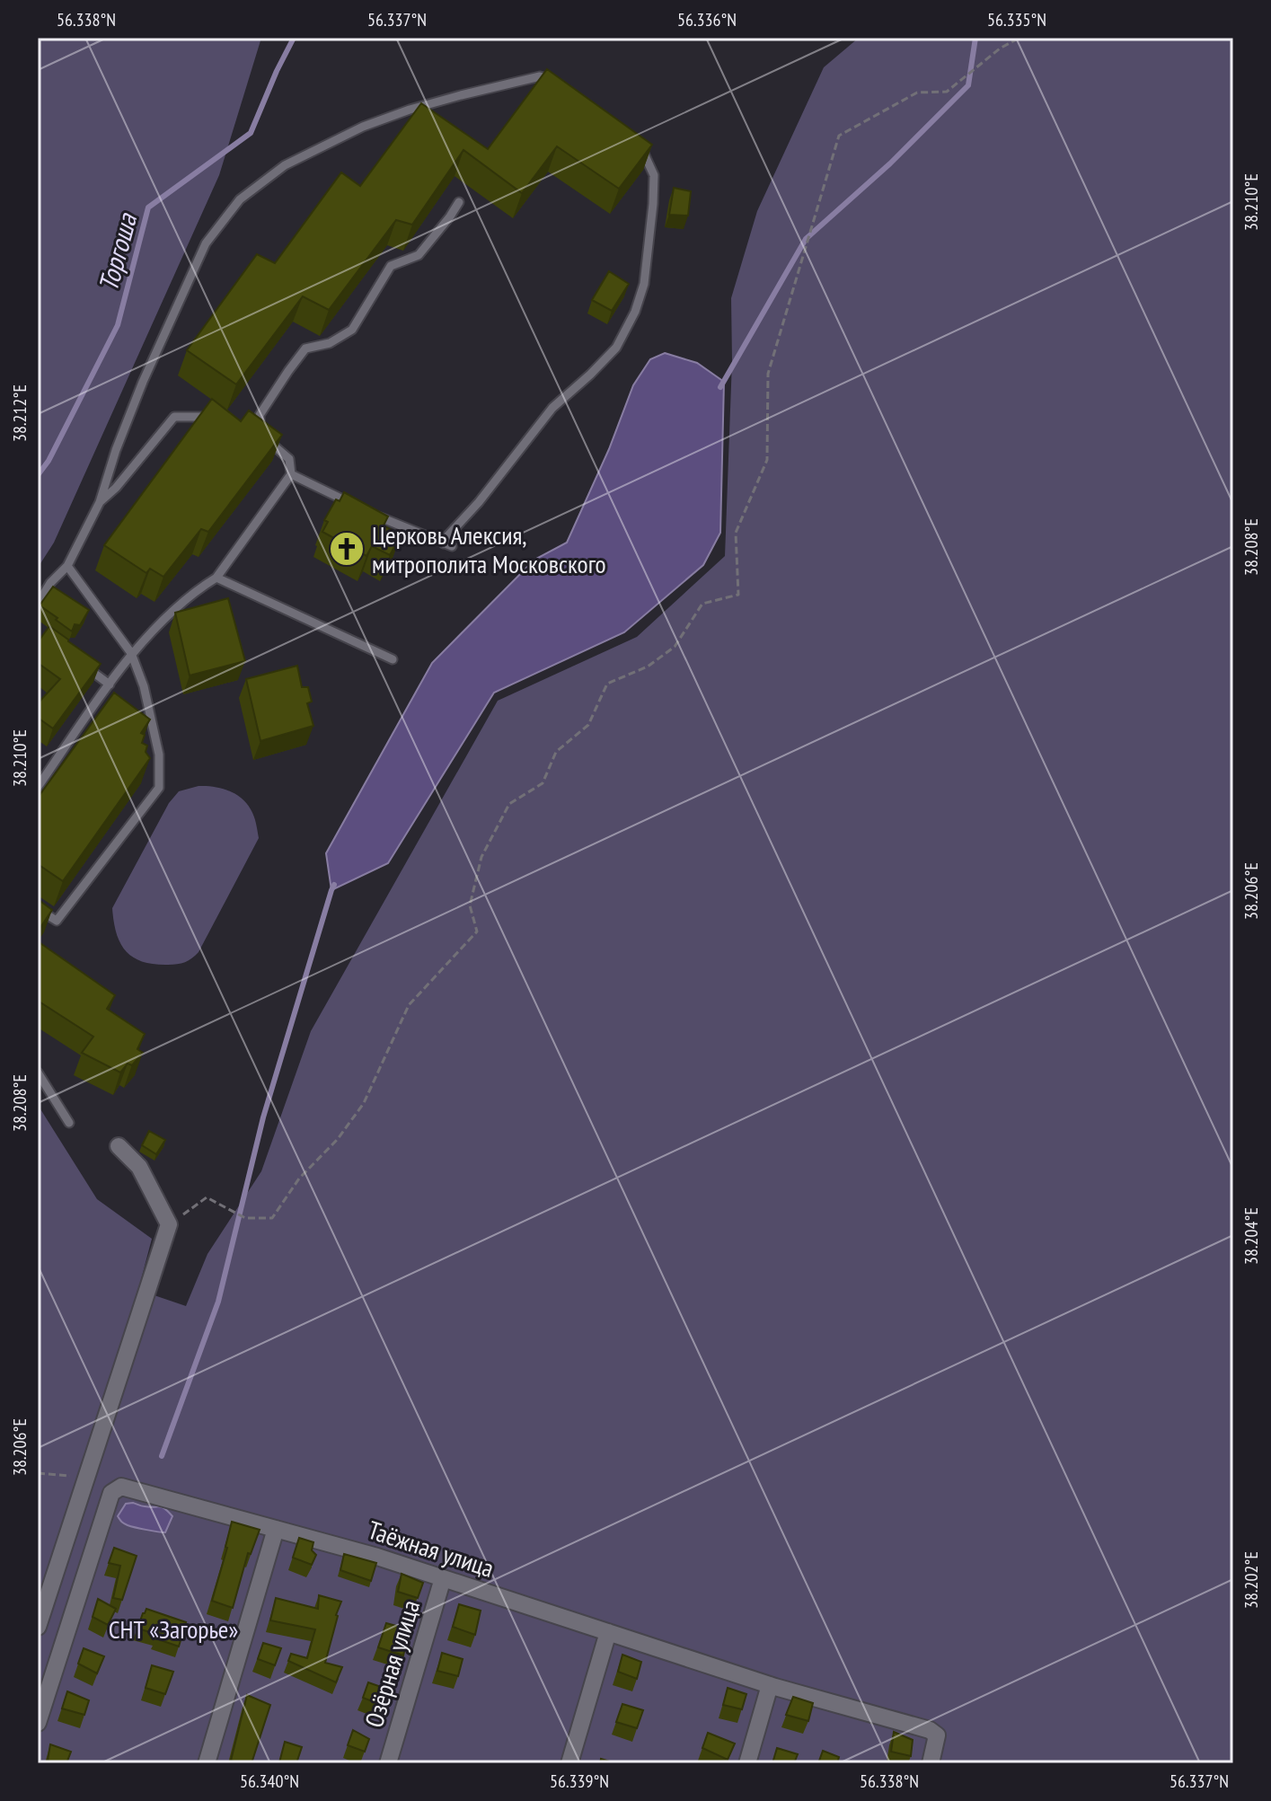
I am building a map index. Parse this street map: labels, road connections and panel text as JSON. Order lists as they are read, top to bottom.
{
  "streets": {
    "street": ["Таёжная улица", "Озёрная улица"]
  },
  "crossings": [
    ["Таёжная улица", "Озёрная улица"]
  ],
  "water": ["Торгоша"],
  "parks": ["СНТ «Загорье»"],
  "places": {
    "church": ["Церковь Алексия, митрополита Московского"]
  },
  "coordinates": [
    "56.338°N",
    "56.337°N",
    "56.336°N",
    "56.335°N",
    "38.210°E",
    "38.212°E",
    "38.208°E",
    "38.206°E",
    "38.204°E",
    "38.202°E",
    "56.340°N",
    "56.339°N"
  ]
}
